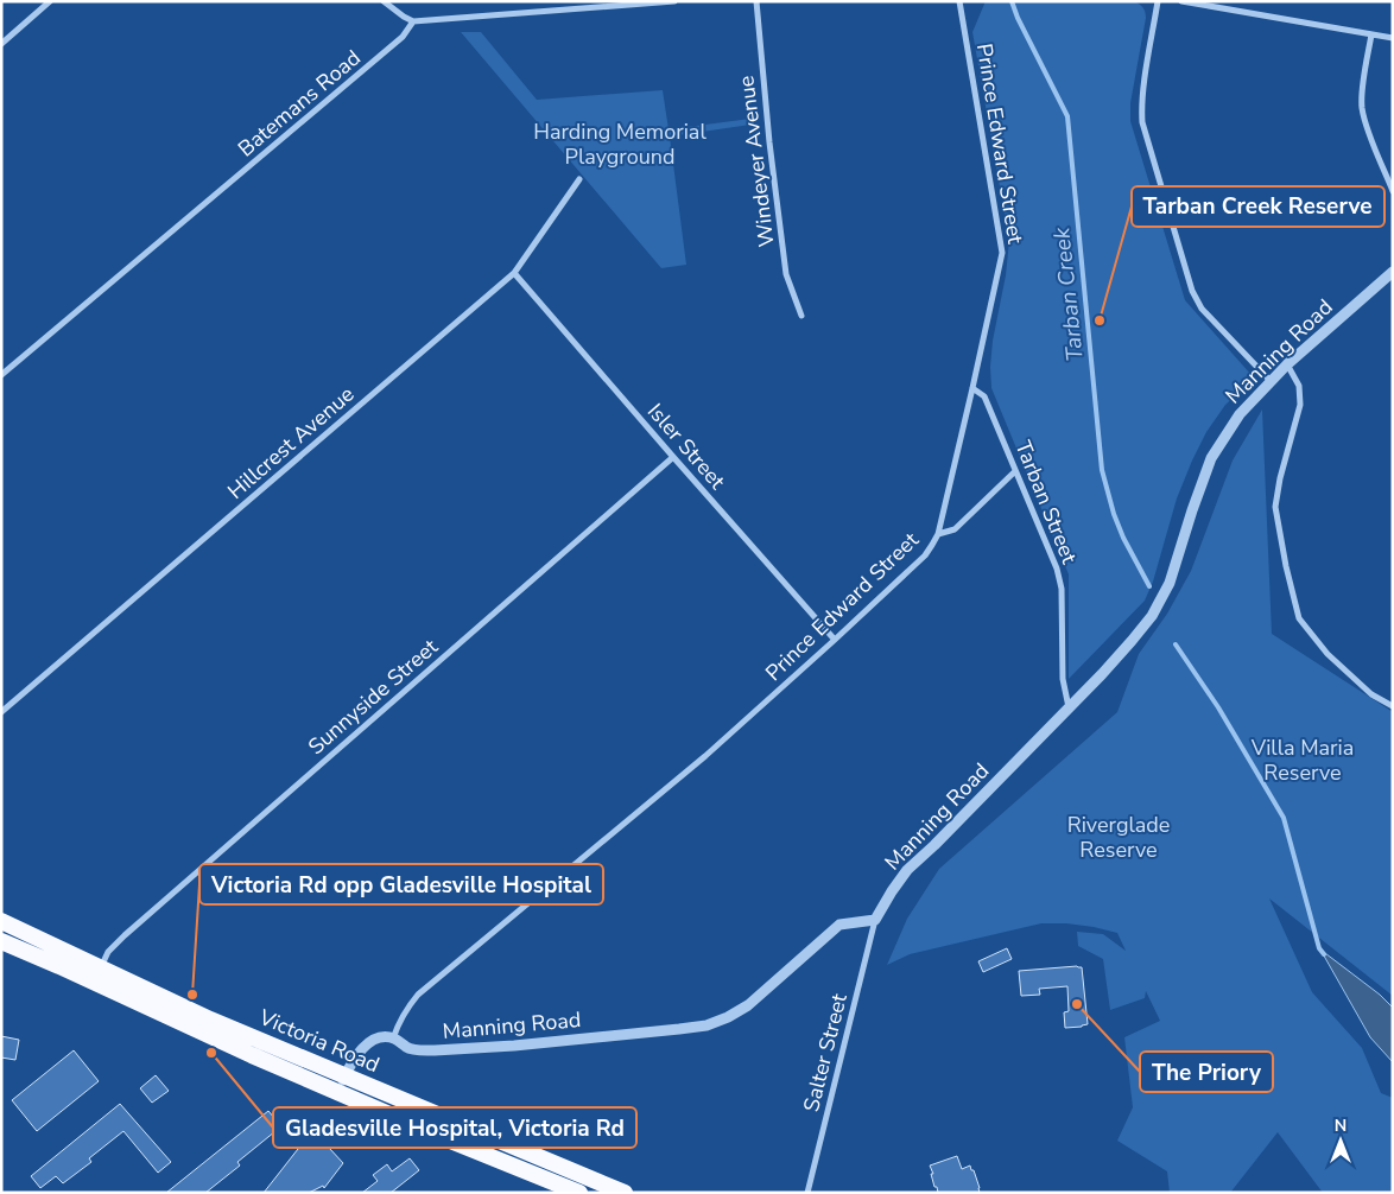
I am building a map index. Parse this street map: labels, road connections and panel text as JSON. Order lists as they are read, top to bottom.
{
  "streets": {
    "highway": ["Victoria Road"],
    "street": [
      "Batemans Road",
      "Prince Edward Street",
      "Windeyer Avenue",
      "Manning Road",
      "Hillcrest Avenue",
      "Isler Street",
      "Tarban Street",
      "Sunnyside Street",
      "Salter Street"
    ]
  },
  "crossings": [
    ["Prince Edward Street", "Manning Road"],
    ["Prince Edward Street", "Isler Street"],
    ["Prince Edward Street", "Tarban Street"],
    ["Manning Road", "Tarban Street"],
    ["Manning Road", "Salter Street"],
    ["Hillcrest Avenue", "Isler Street"],
    ["Isler Street", "Sunnyside Street"],
    ["Sunnyside Street", "Victoria Road"]
  ],
  "water": ["Tarban Creek"],
  "parks": ["Harding Memorial Playground", "Villa Maria Reserve", "Riverglade Reserve"],
  "places": [
    "Tarban Creek Reserve",
    "Victoria Rd opp Gladesville Hospital",
    "The Priory",
    "Gladesville Hospital, Victoria Rd"
  ],
  "north": "top"
}
